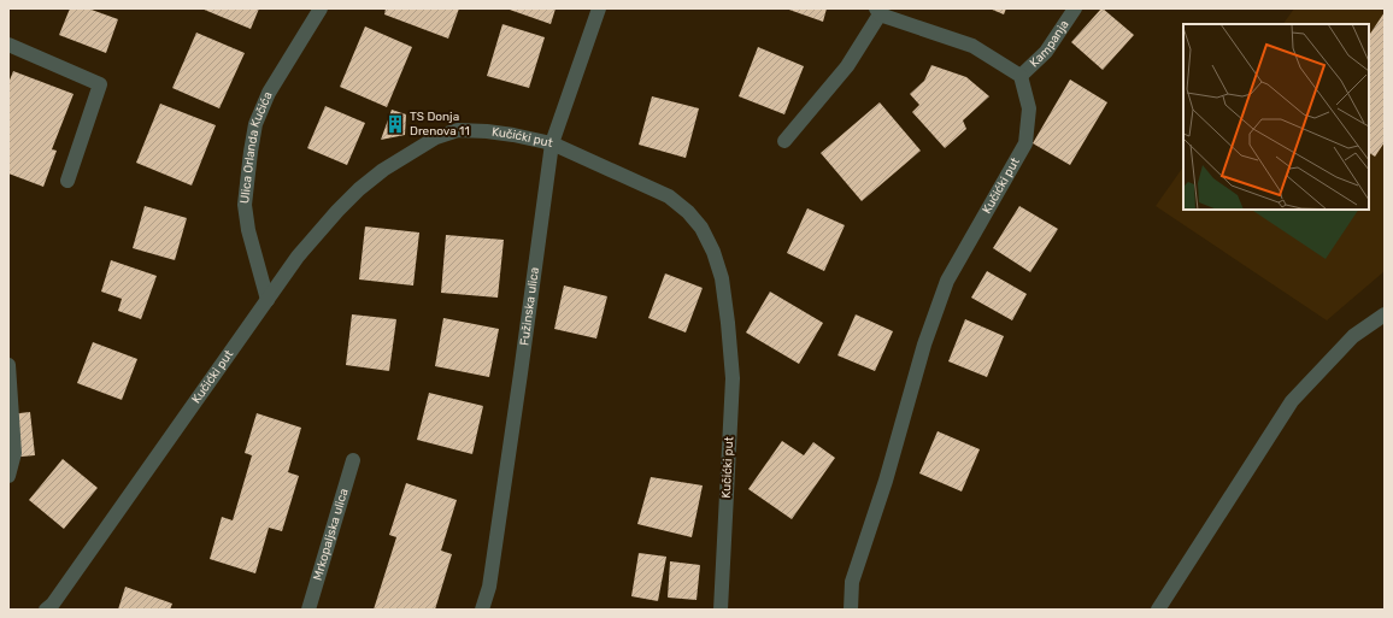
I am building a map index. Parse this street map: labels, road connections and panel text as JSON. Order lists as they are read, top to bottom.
{
  "streets": {
    "street": [
      "Kampanja",
      "Kučićki put",
      "Ulica Orlanda Kučića",
      "Fužinska ulica",
      "Mrkopaljska ulica"
    ]
  },
  "crossings": [
    ["Kampanja", "Kučićki put"],
    ["Kučićki put", "Ulica Orlanda Kučića"],
    ["Kučićki put", "Fužinska ulica"]
  ],
  "places": {
    "building": ["TS Donja Drenova 11"]
  }
}
